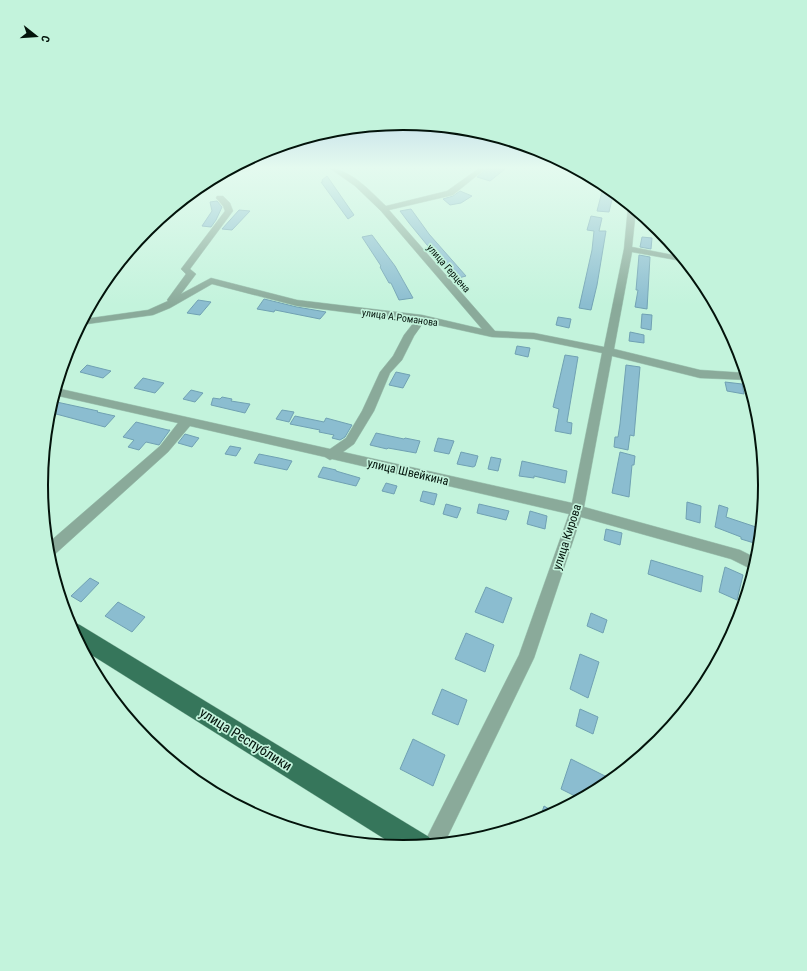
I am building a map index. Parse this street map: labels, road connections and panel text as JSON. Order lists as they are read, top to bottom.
{
  "streets": {
    "main road": ["улица Республики"],
    "street": [
      "улица Герцена",
      "улица А.Романова",
      "улица Швейкина",
      "улица Кирова"
    ]
  },
  "crossings": [
    ["улица Герцена", "улица А.Романова"],
    ["улица А.Романова", "улица Кирова"],
    ["улица Швейкина", "улица Кирова"]
  ],
  "north": "right"
}
